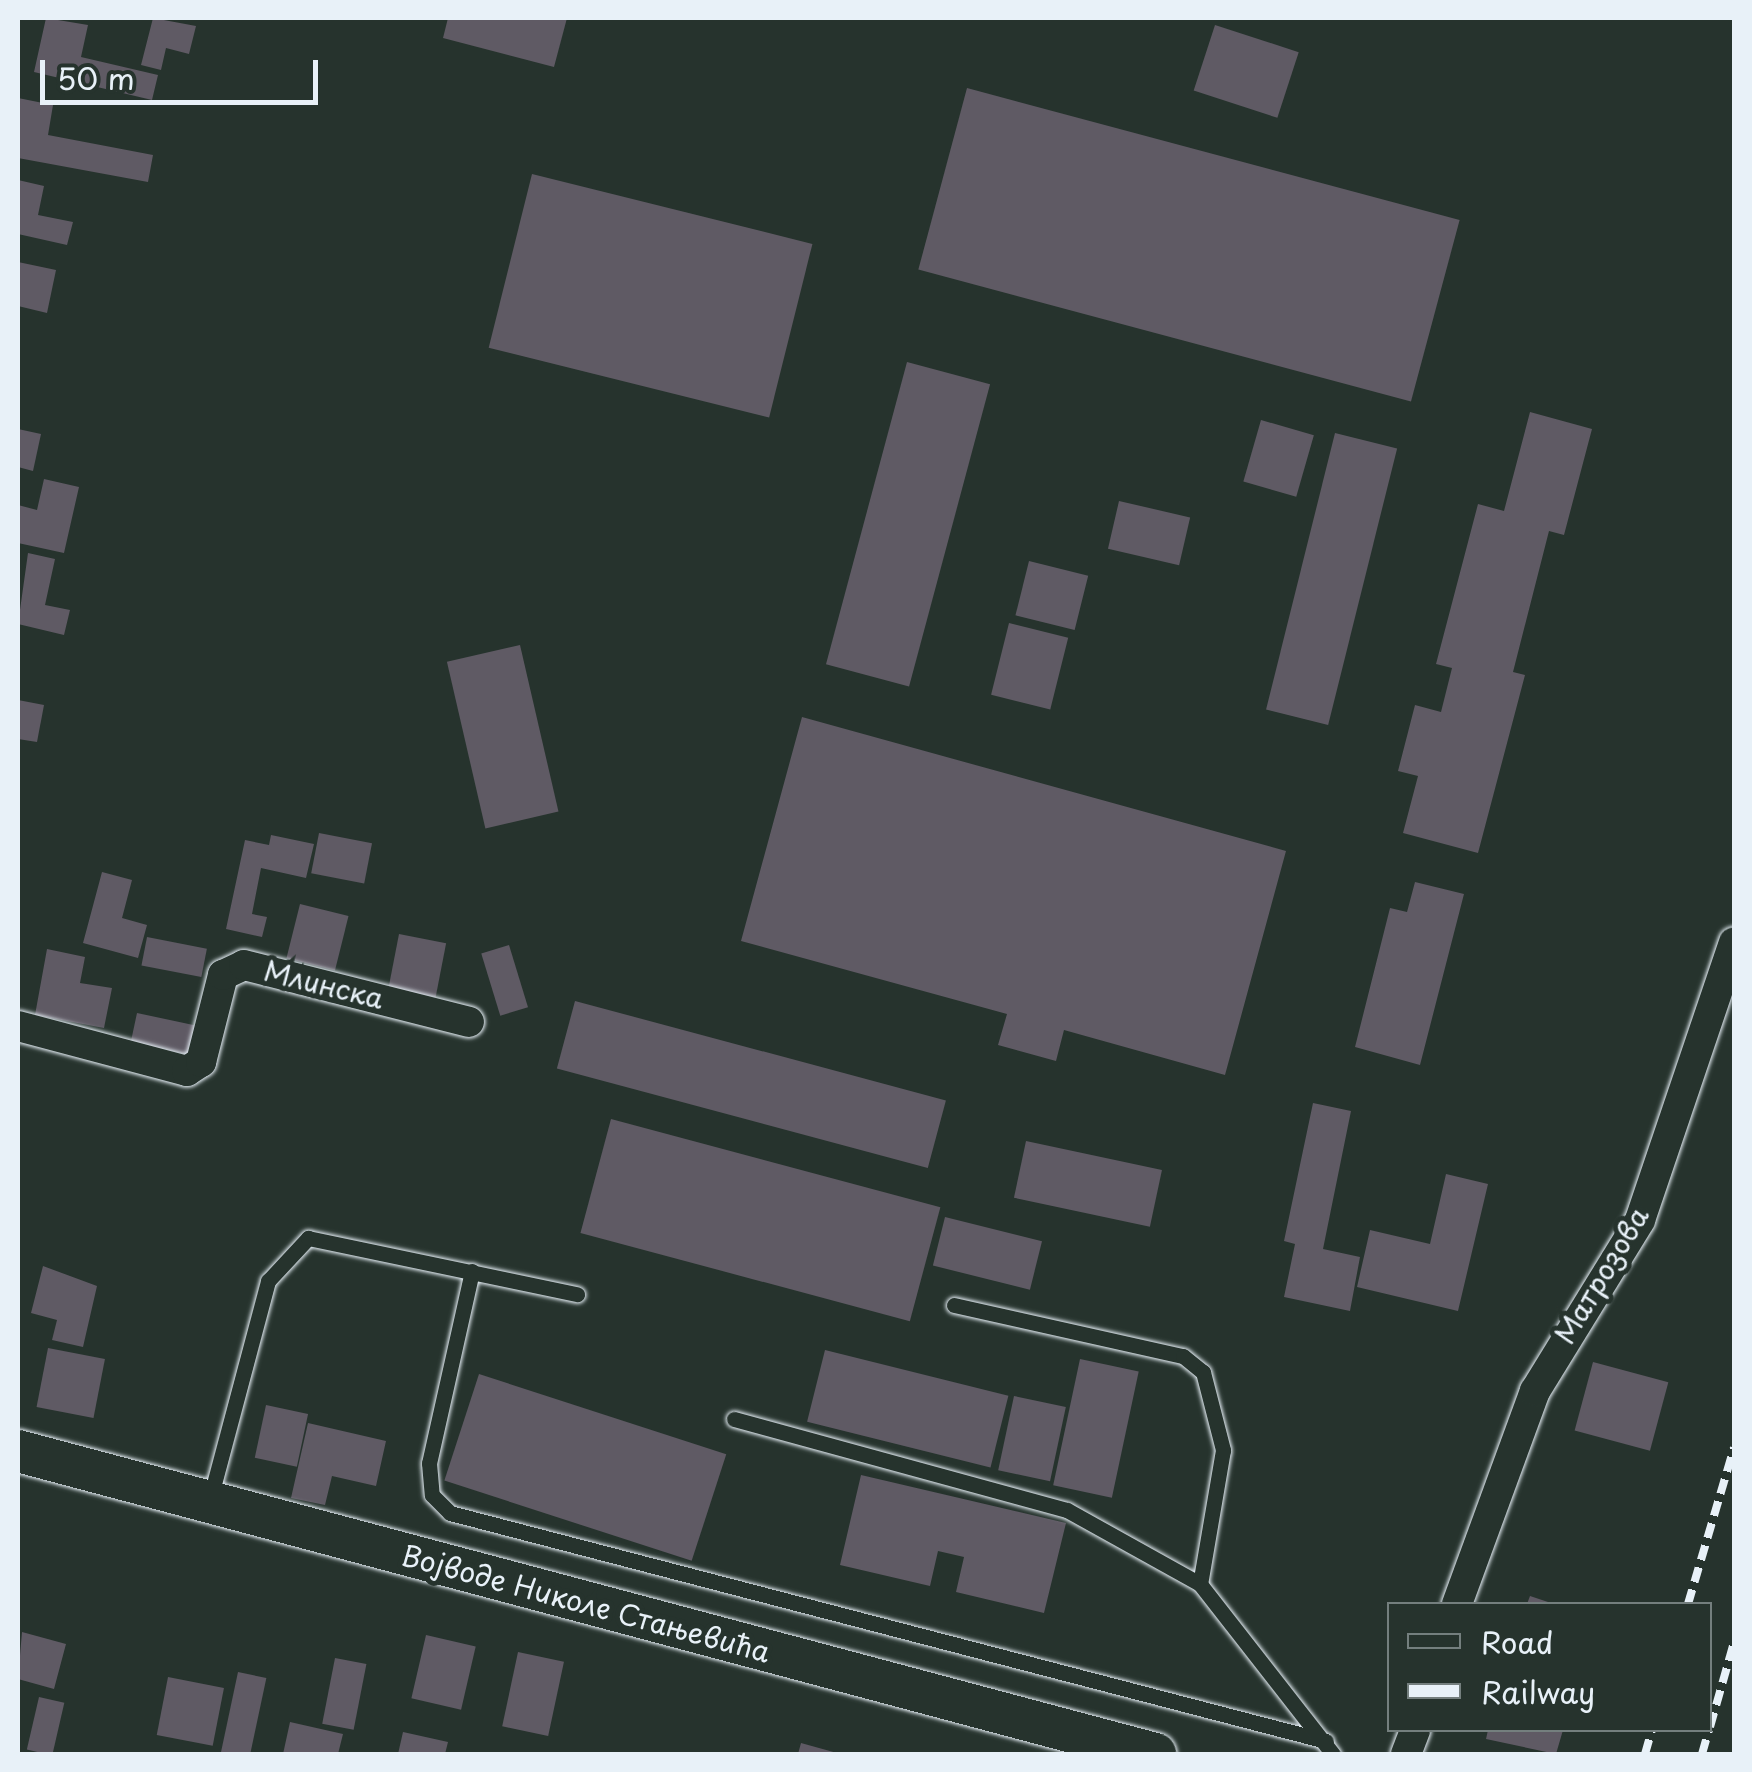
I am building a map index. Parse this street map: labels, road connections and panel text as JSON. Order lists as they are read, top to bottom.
{
  "streets": {
    "street": ["Млинска", "Матрозова", "Војводе Николе Стањевића"]
  },
  "legend": ["Road", "Railway"],
  "scale_bar": "50 m"
}
